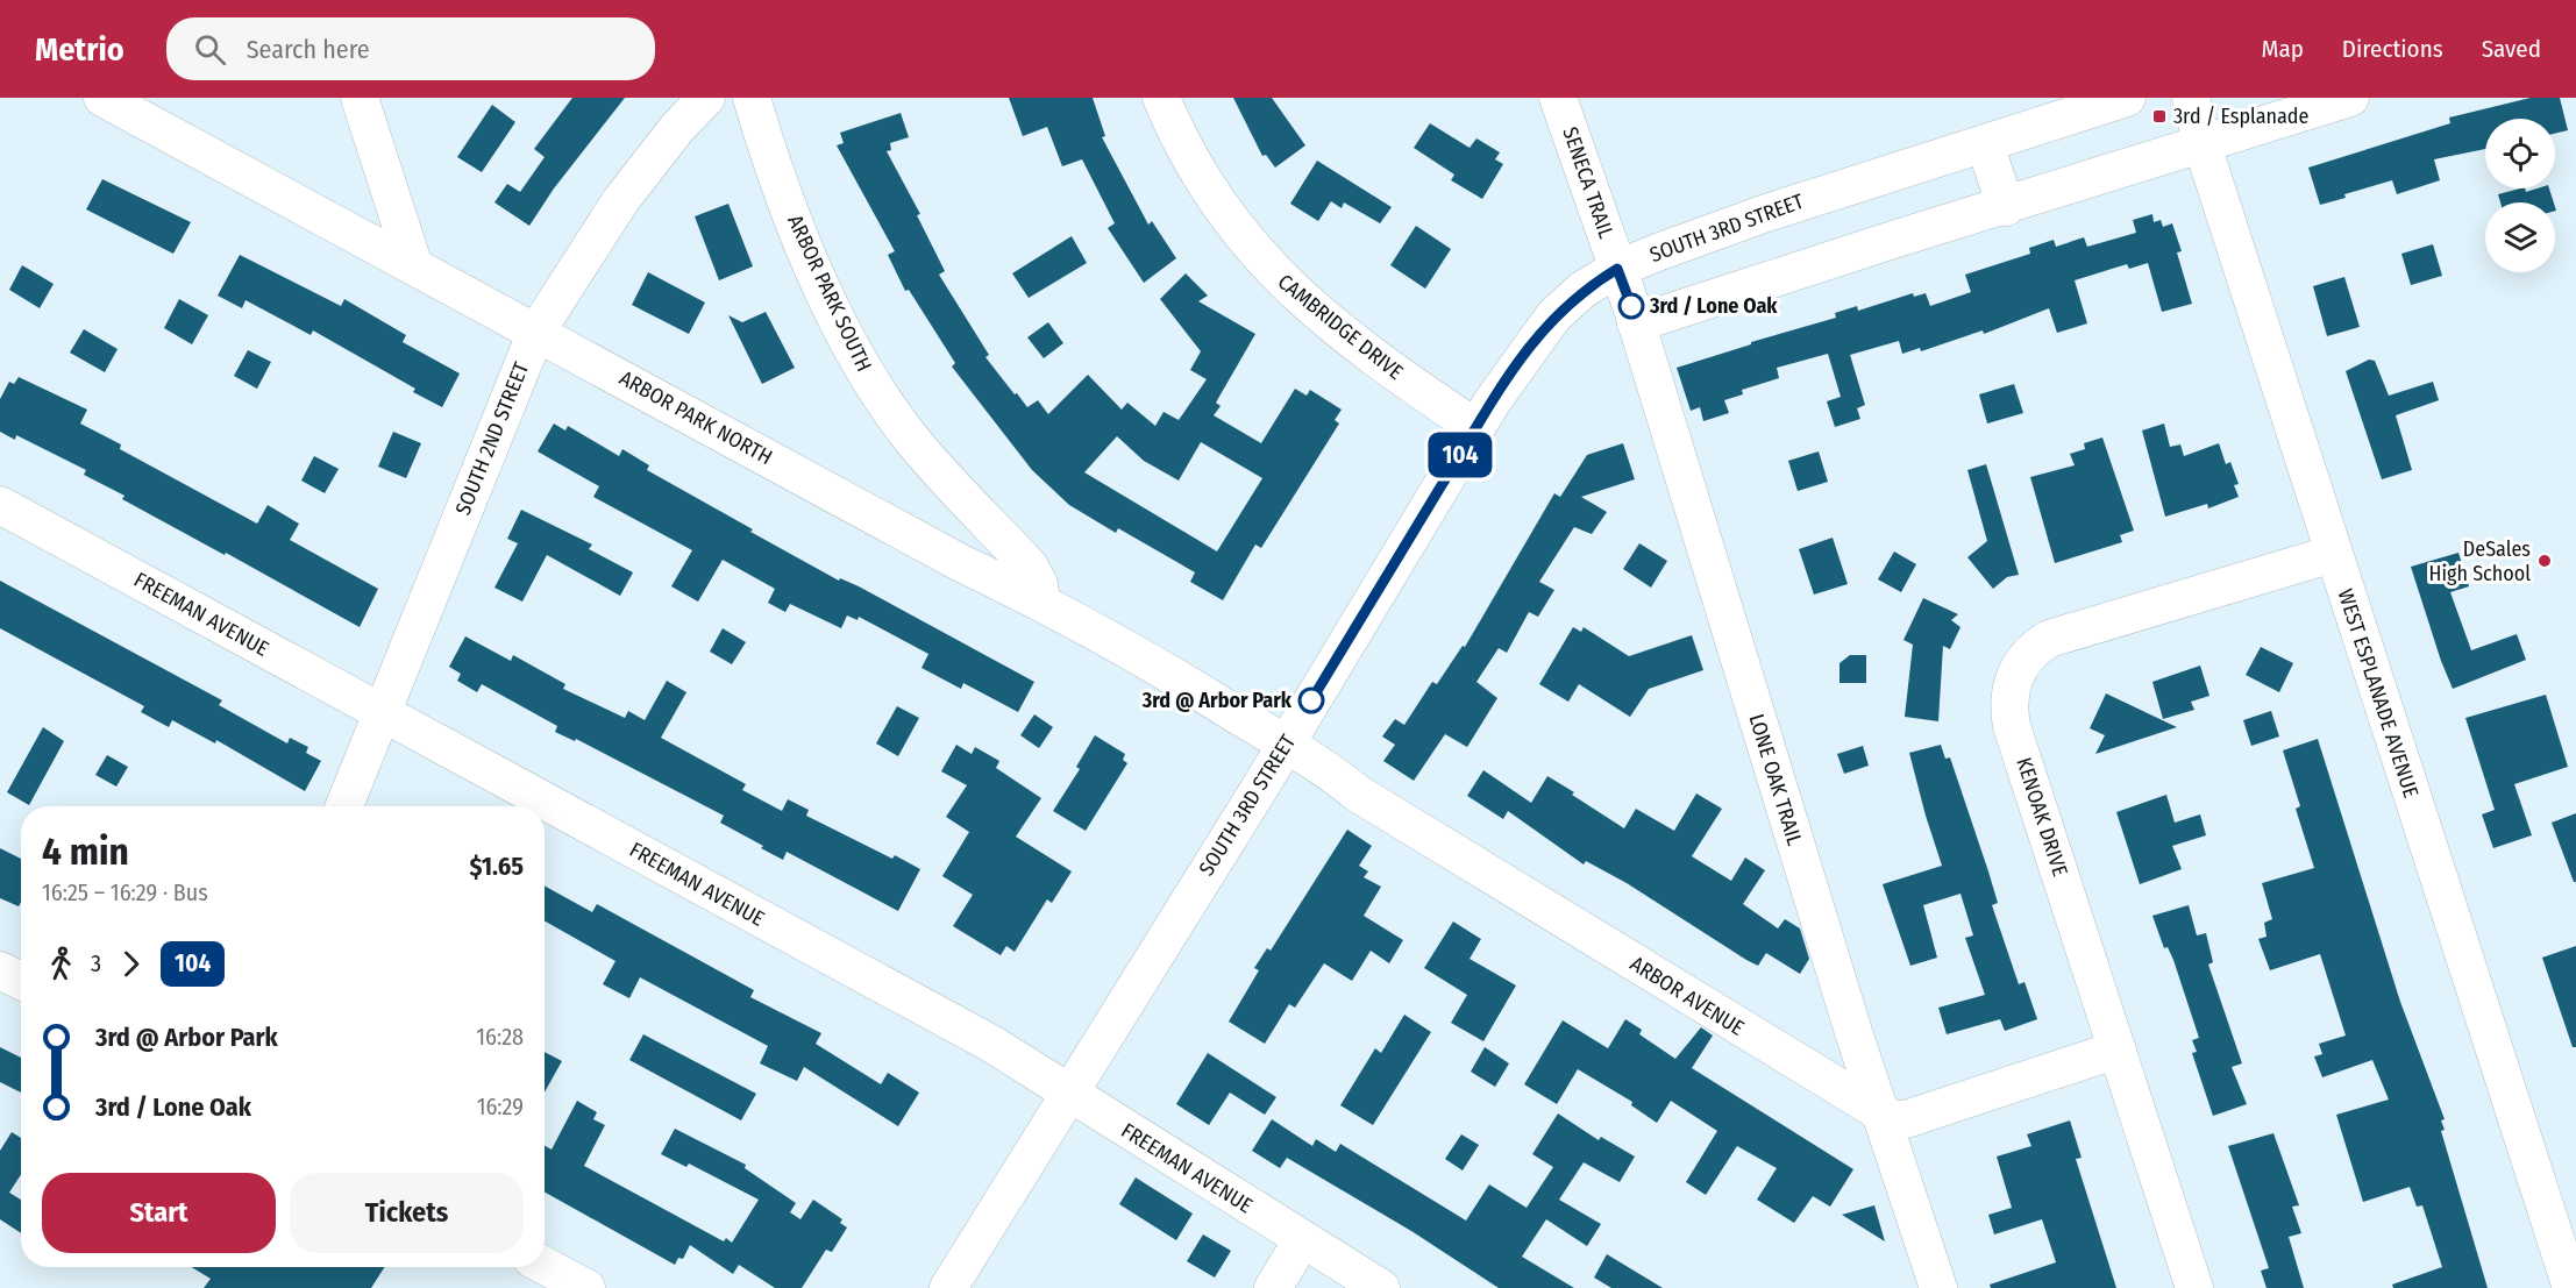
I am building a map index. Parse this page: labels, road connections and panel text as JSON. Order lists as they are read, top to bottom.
{
  "streets": {
    "street": [
      "SENECA TRAIL",
      "SOUTH 3RD STREET",
      "ARBOR PARK SOUTH",
      "CAMBRIDGE DRIVE",
      "ARBOR PARK NORTH",
      "SOUTH 2ND STREET",
      "FREEMAN AVENUE",
      "WEST ESPLANADE AVENUE",
      "LONE OAK TRAIL",
      "KENOAK DRIVE",
      "ARBOR AVENUE"
    ]
  },
  "crossings": [
    ["SENECA TRAIL", "SOUTH 3RD STREET"],
    ["SENECA TRAIL", "LONE OAK TRAIL"],
    ["SOUTH 3RD STREET", "CAMBRIDGE DRIVE"],
    ["SOUTH 3RD STREET", "ARBOR PARK NORTH"],
    ["SOUTH 3RD STREET", "FREEMAN AVENUE"],
    ["SOUTH 3RD STREET", "LONE OAK TRAIL"],
    ["SOUTH 3RD STREET", "ARBOR AVENUE"],
    ["ARBOR PARK SOUTH", "ARBOR PARK NORTH"],
    ["ARBOR PARK NORTH", "SOUTH 2ND STREET"],
    ["ARBOR PARK NORTH", "ARBOR AVENUE"],
    ["SOUTH 2ND STREET", "FREEMAN AVENUE"],
    ["WEST ESPLANADE AVENUE", "KENOAK DRIVE"],
    ["LONE OAK TRAIL", "ARBOR AVENUE"],
    ["KENOAK DRIVE", "ARBOR AVENUE"]
  ],
  "places": {
    "transit": ["3rd / Esplanade"],
    "other": ["3rd / Lone Oak", "DeSales High School", "3rd @ Arbor Park"]
  },
  "lines": ["bus line 104"],
  "page": {
    "header": "Metrio",
    "search": "Search here",
    "nav": ["Map", "Directions", "Saved"],
    "on_map": "104",
    "heading": ["4 min", "16:25 – 16:29 · Bus", "$1.65"],
    "legs": ["3", "104"],
    "list": [
      {
        "name": "3rd @ Arbor Park",
        "value": "16:28"
      },
      {
        "name": "3rd / Lone Oak",
        "value": "16:29"
      }
    ],
    "buttons": ["Start", "Tickets"]
  }
}
